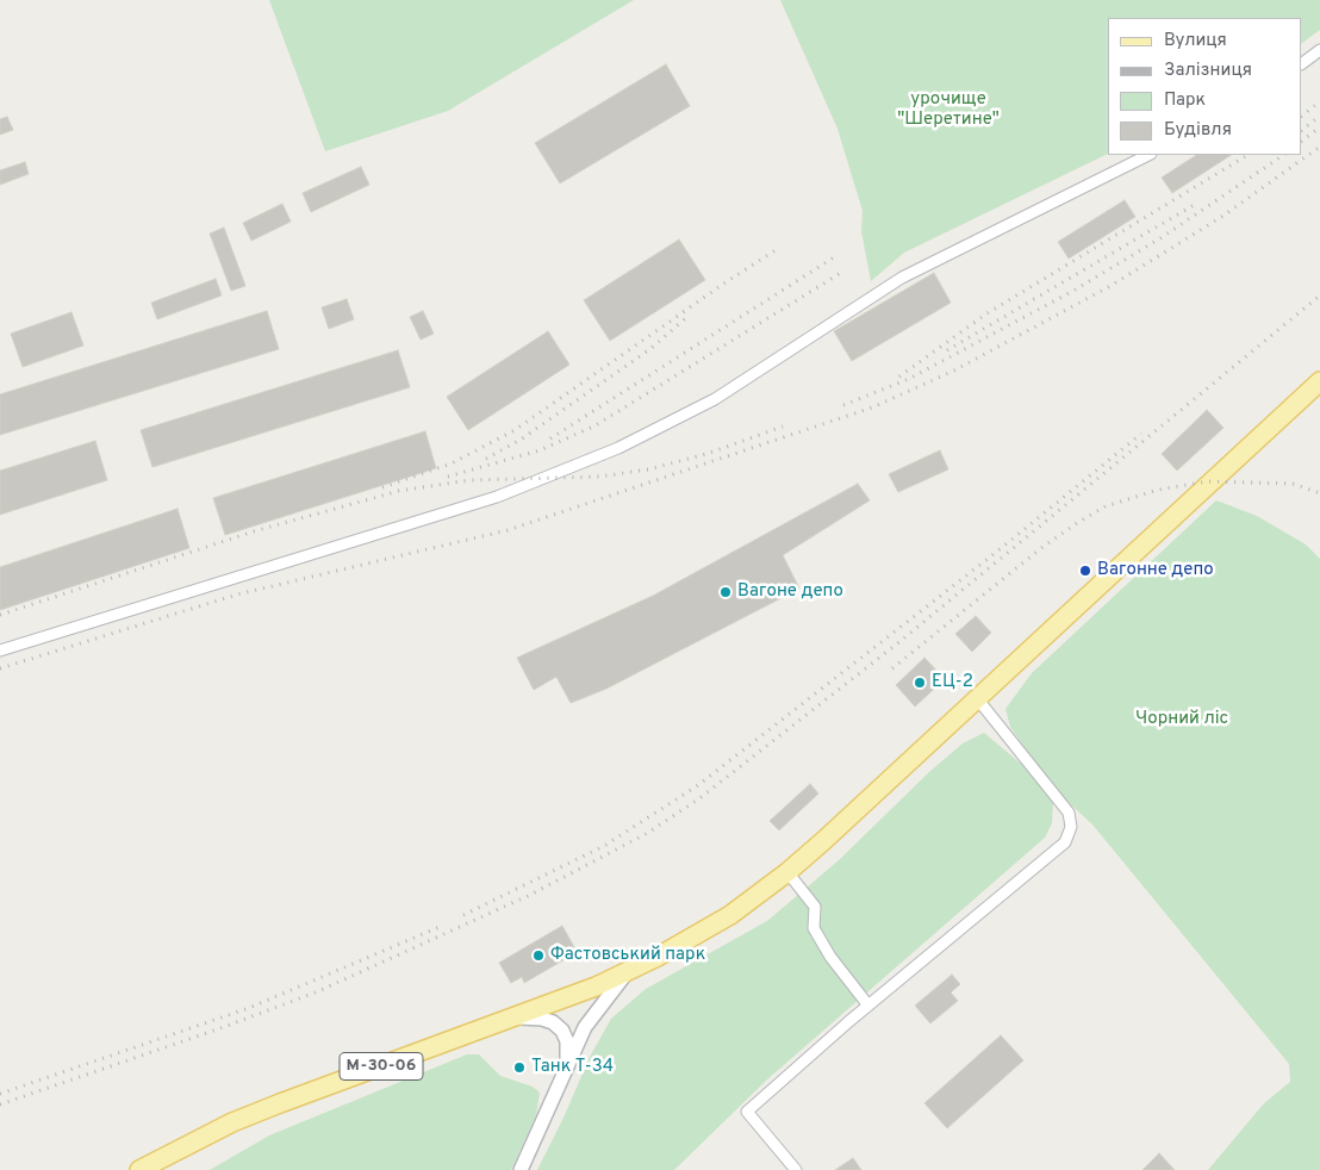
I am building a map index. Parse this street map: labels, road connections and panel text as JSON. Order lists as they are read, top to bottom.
{
  "streets": {
    "main road": ["М-30-06"]
  },
  "parks": ["урочище \"Шеретине\"", "Чорний ліс"],
  "places": [
    "Вагонне депо",
    "Вагоне депо",
    "ЕЦ-2",
    "Фастовський парк",
    "Танк Т-34"
  ],
  "legend": [
    "Вулиця",
    "Залізниця",
    "Парк",
    "Будівля"
  ]
}
